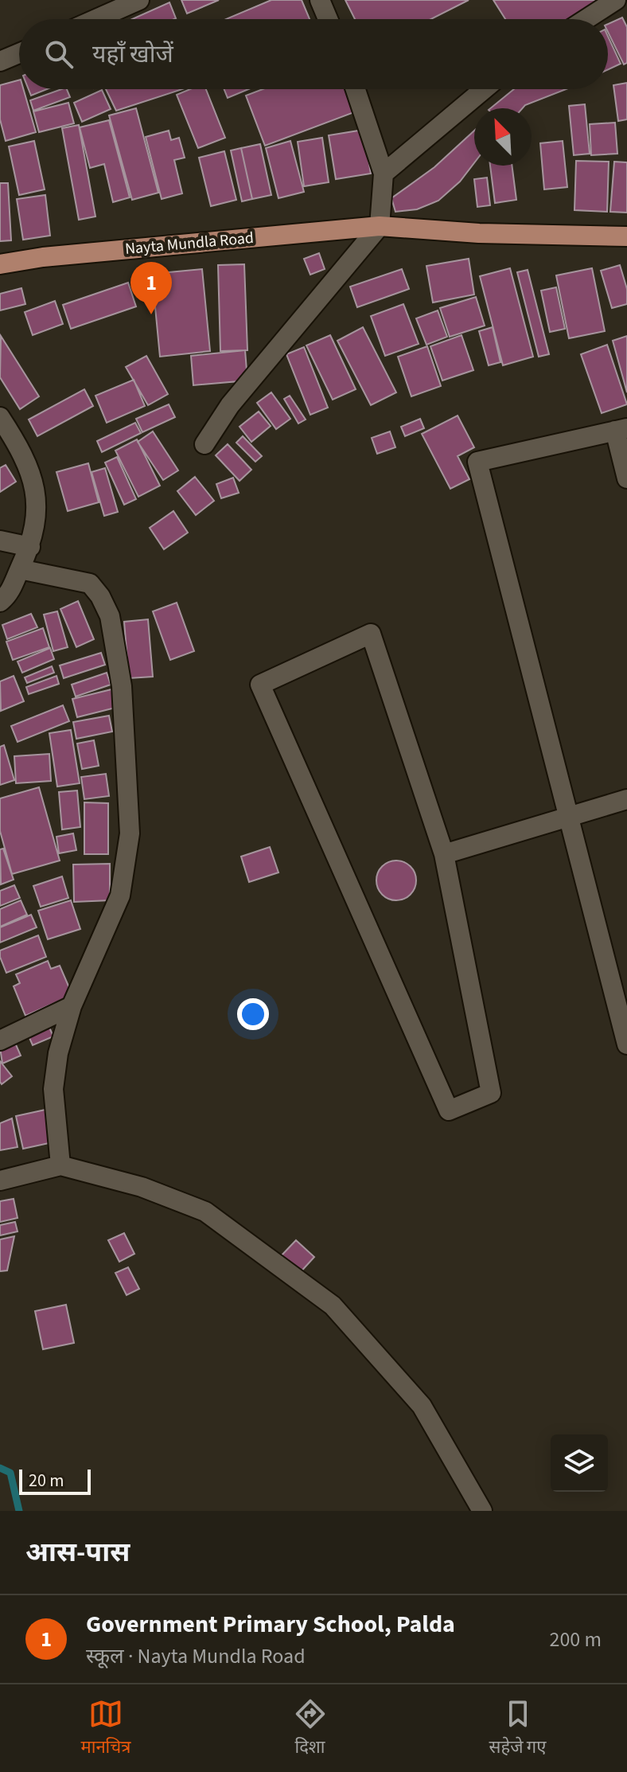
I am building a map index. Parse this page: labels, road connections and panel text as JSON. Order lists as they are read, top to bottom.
{
  "streets": {
    "main road": ["Nayta Mundla Road"]
  },
  "scale_bar": "20 m",
  "north": "top left",
  "page": {
    "search": "यहाँ खोजें",
    "pins": "1",
    "scale": "20 m",
    "heading": "आस-पास",
    "list": [
      {
        "mark": "1",
        "name": "Government Primary School, Palda",
        "note": "स्कूल · Nayta Mundla Road",
        "value": "200 m"
      }
    ],
    "nav": ["मानचित्र", "दिशा", "सहेजे गए"]
  }
}
